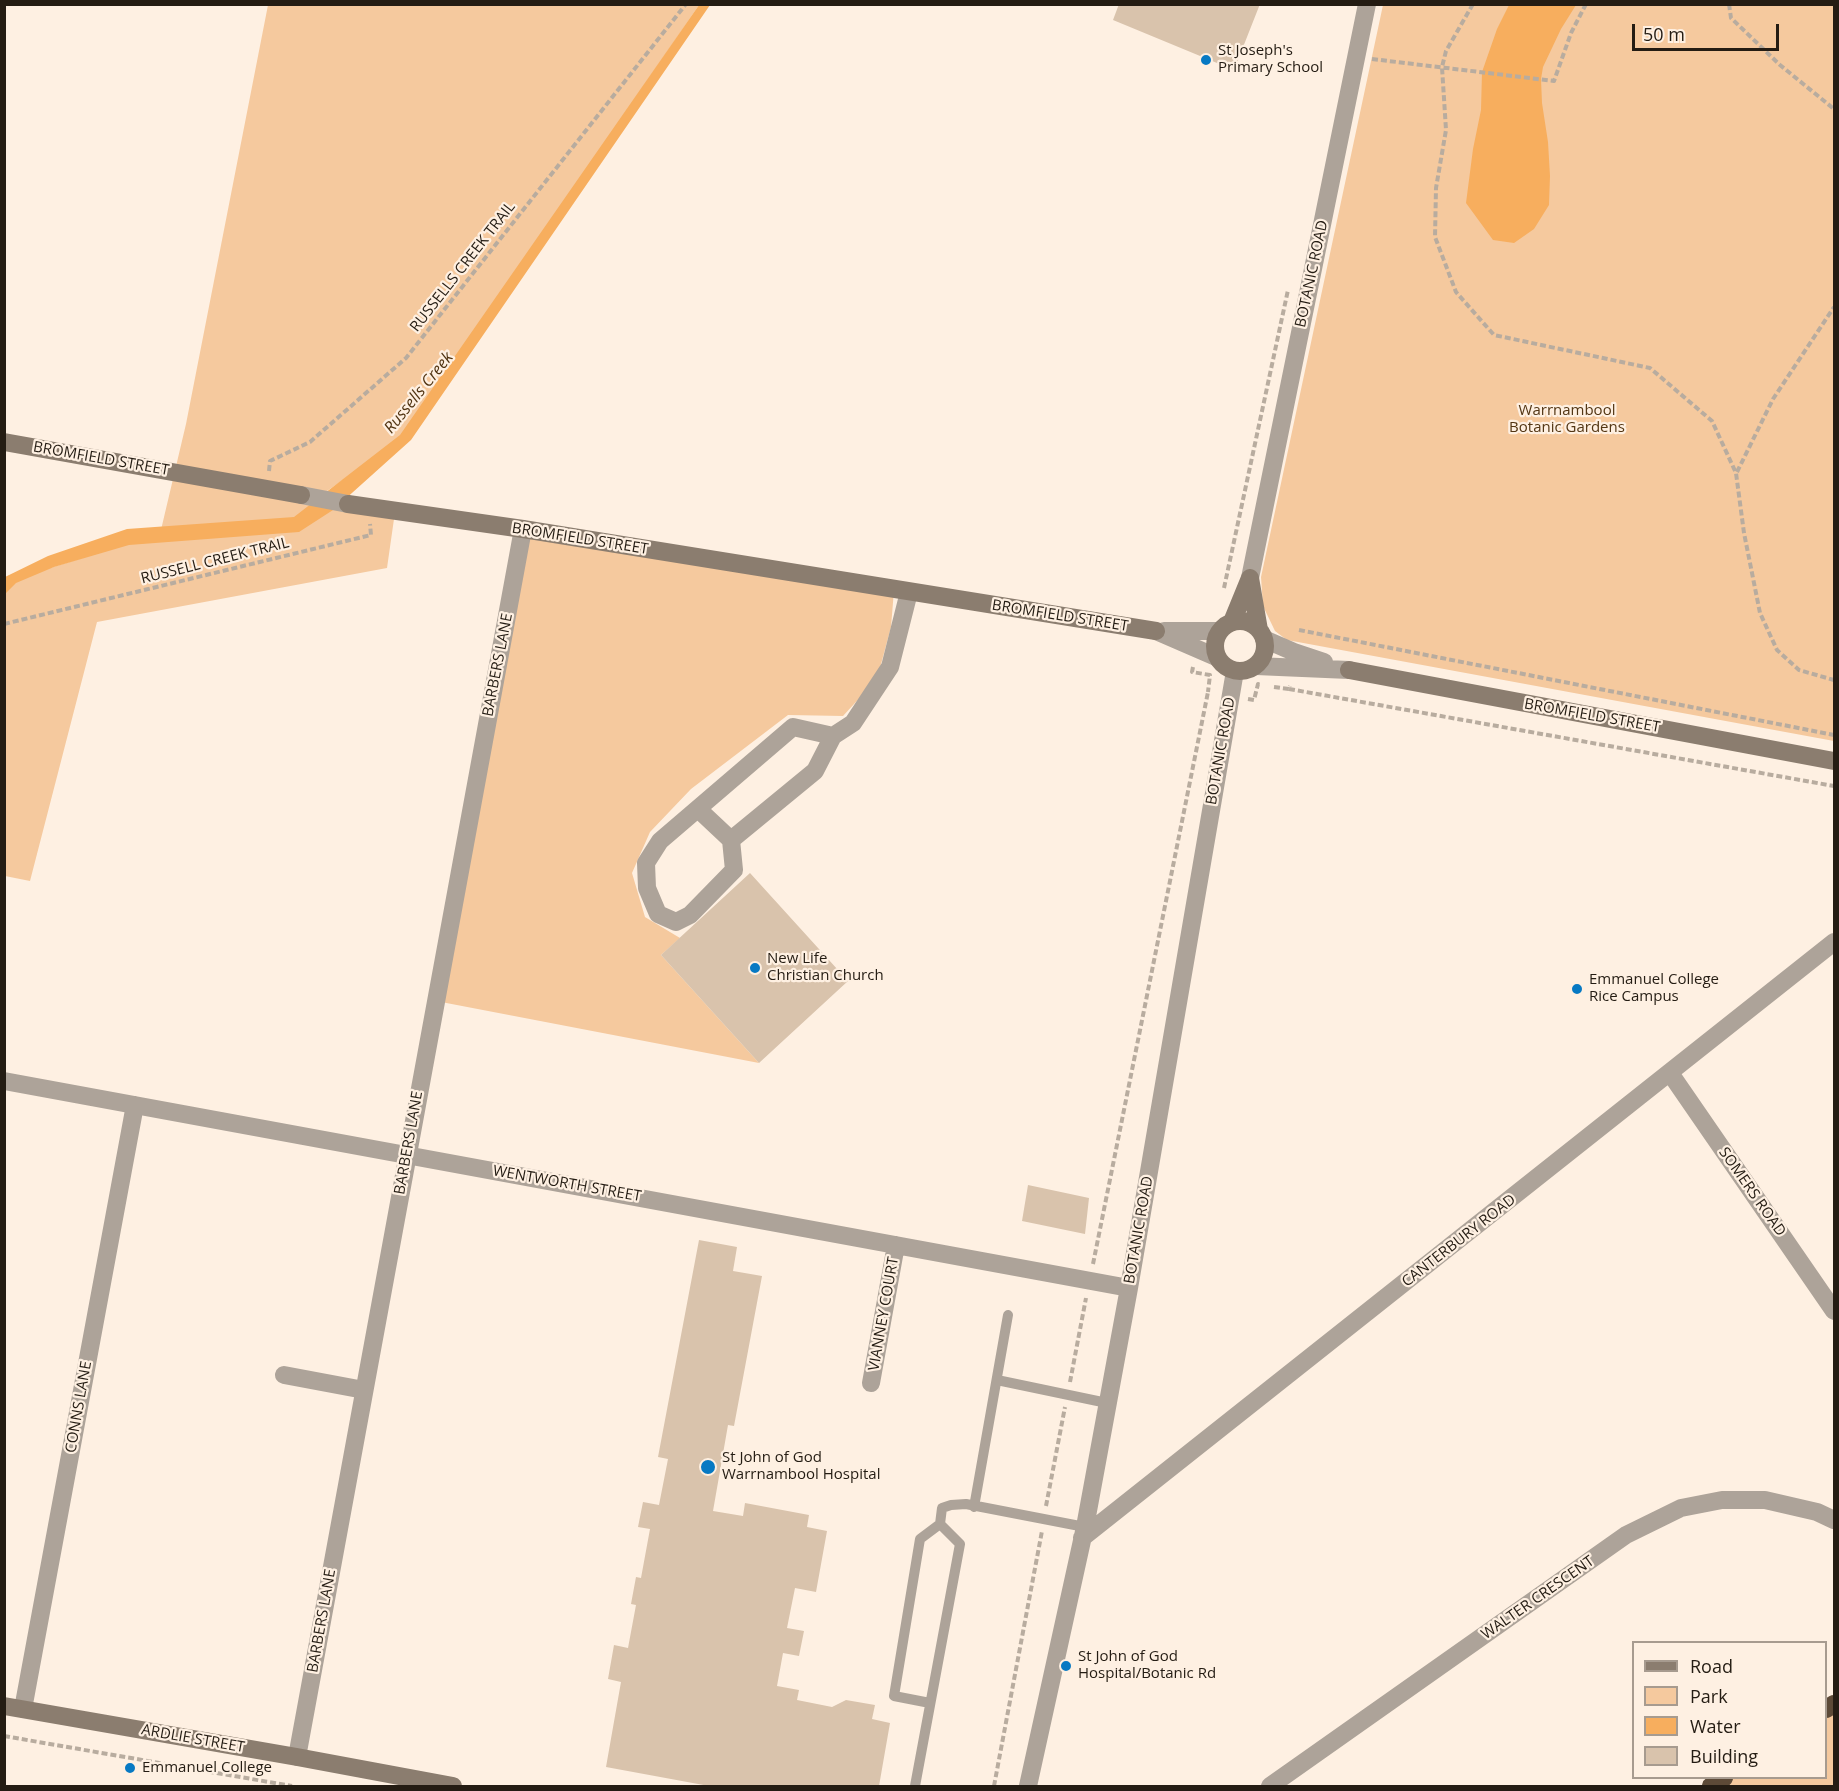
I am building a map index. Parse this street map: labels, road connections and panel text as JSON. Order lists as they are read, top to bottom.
{
  "streets": {
    "street": [
      "BOTANIC ROAD",
      "BROMFIELD STREET",
      "BARBERS LANE",
      "WENTWORTH STREET",
      "SOMERS ROAD",
      "CANTERBURY ROAD",
      "VIANNEY COURT",
      "CONNS LANE",
      "WALTER CRESCENT",
      "ARDLIE STREET"
    ],
    "path": ["RUSSELLS CREEK TRAIL", "RUSSELL CREEK TRAIL"]
  },
  "crossings": [
    ["RUSSELLS CREEK TRAIL", "BROMFIELD STREET"],
    ["BOTANIC ROAD", "BROMFIELD STREET"],
    ["BOTANIC ROAD", "WENTWORTH STREET"],
    ["BOTANIC ROAD", "CANTERBURY ROAD"],
    ["BROMFIELD STREET", "BARBERS LANE"],
    ["BARBERS LANE", "WENTWORTH STREET"],
    ["BARBERS LANE", "ARDLIE STREET"],
    ["WENTWORTH STREET", "VIANNEY COURT"],
    ["WENTWORTH STREET", "CONNS LANE"],
    ["SOMERS ROAD", "CANTERBURY ROAD"],
    ["CONNS LANE", "ARDLIE STREET"]
  ],
  "water": ["Russells Creek"],
  "parks": ["Warrnambool Botanic Gardens"],
  "places": [
    "St Joseph's Primary School",
    "New Life Christian Church",
    "Emmanuel College Rice Campus",
    "St John of God Warrnambool Hospital",
    "St John of God Hospital/Botanic Rd",
    "Emmanuel College"
  ],
  "legend": [
    "Road",
    "Park",
    "Water",
    "Building"
  ],
  "scale_bar": "50 m"
}
